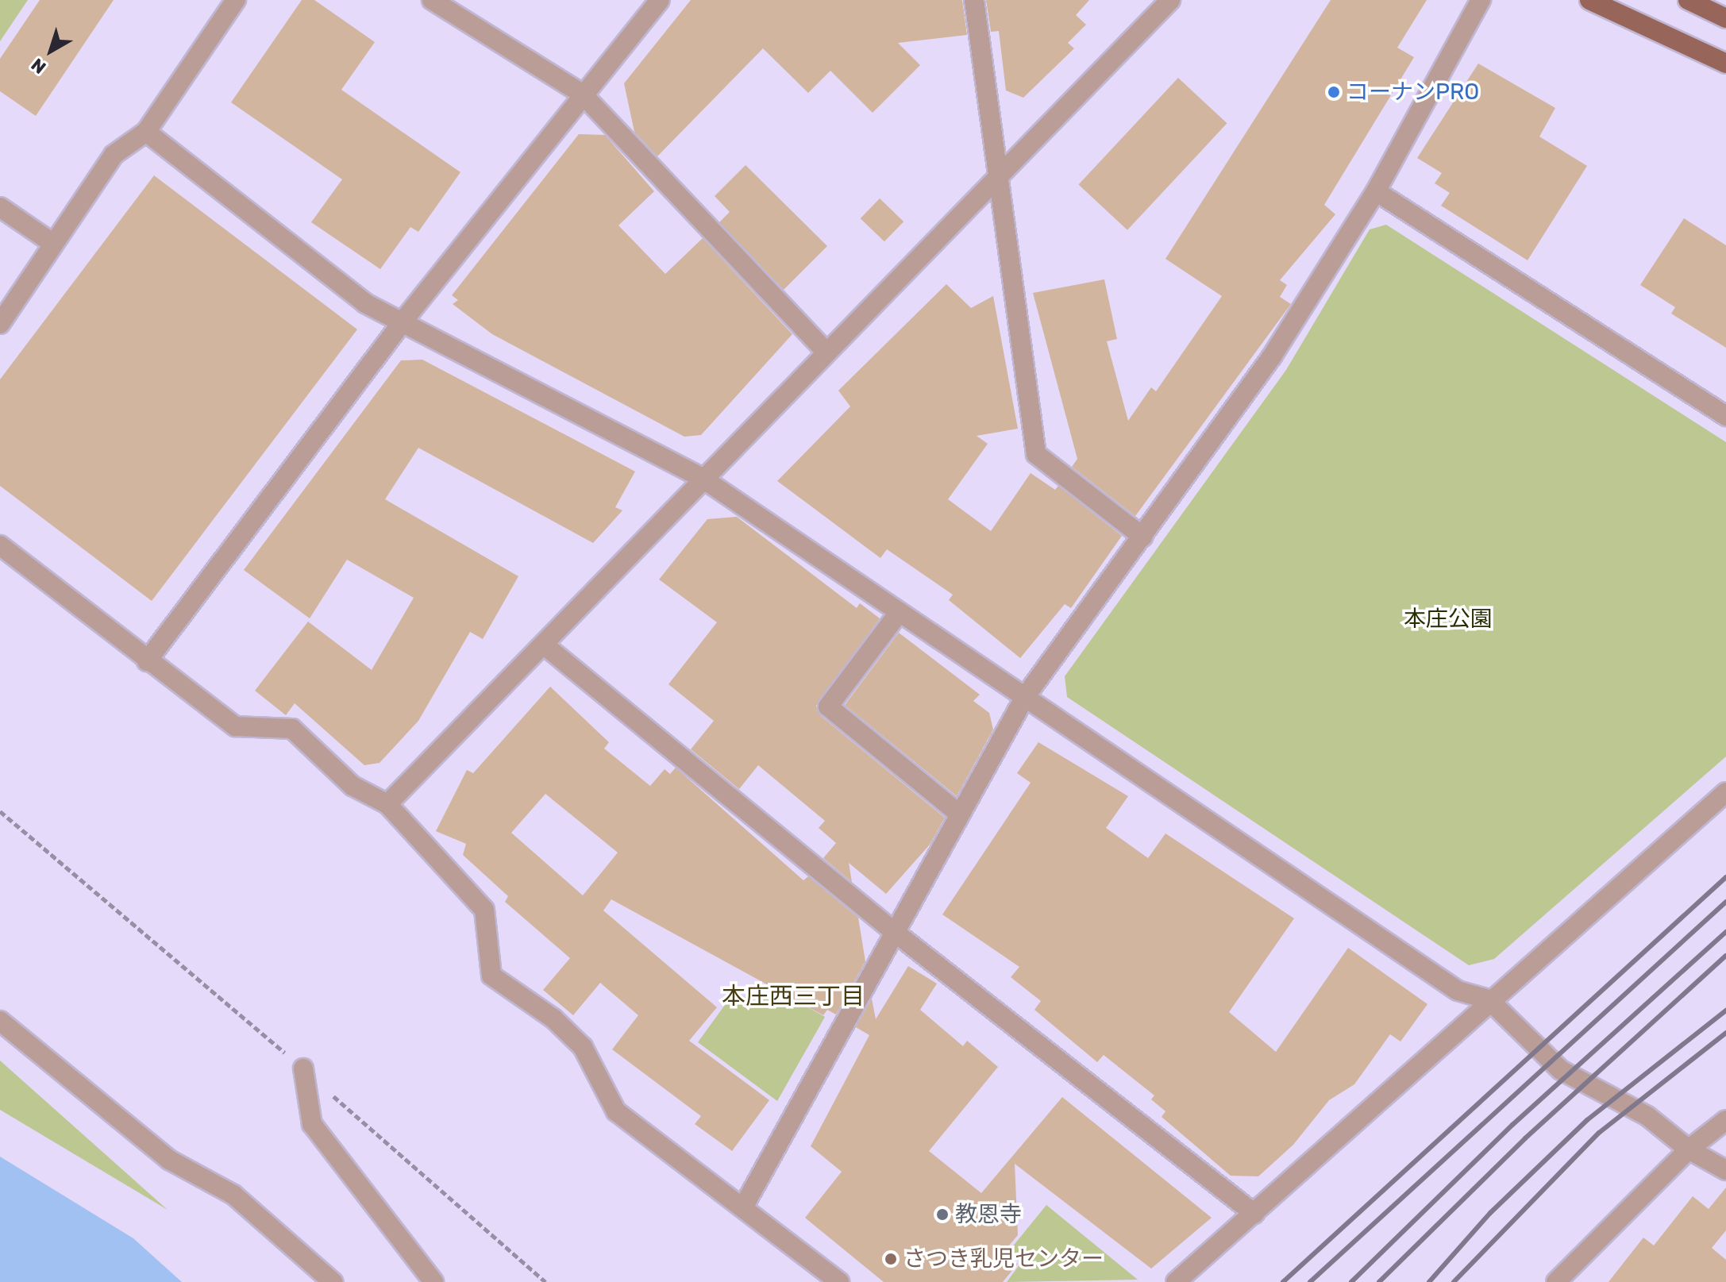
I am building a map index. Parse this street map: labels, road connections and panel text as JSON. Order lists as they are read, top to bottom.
{
  "districts": ["本庄西三丁目"],
  "parks": ["本庄公園"],
  "places": ["コーナンPRO", "教恩寺", "さつき乳児センター"],
  "north": "bottom left"
}
